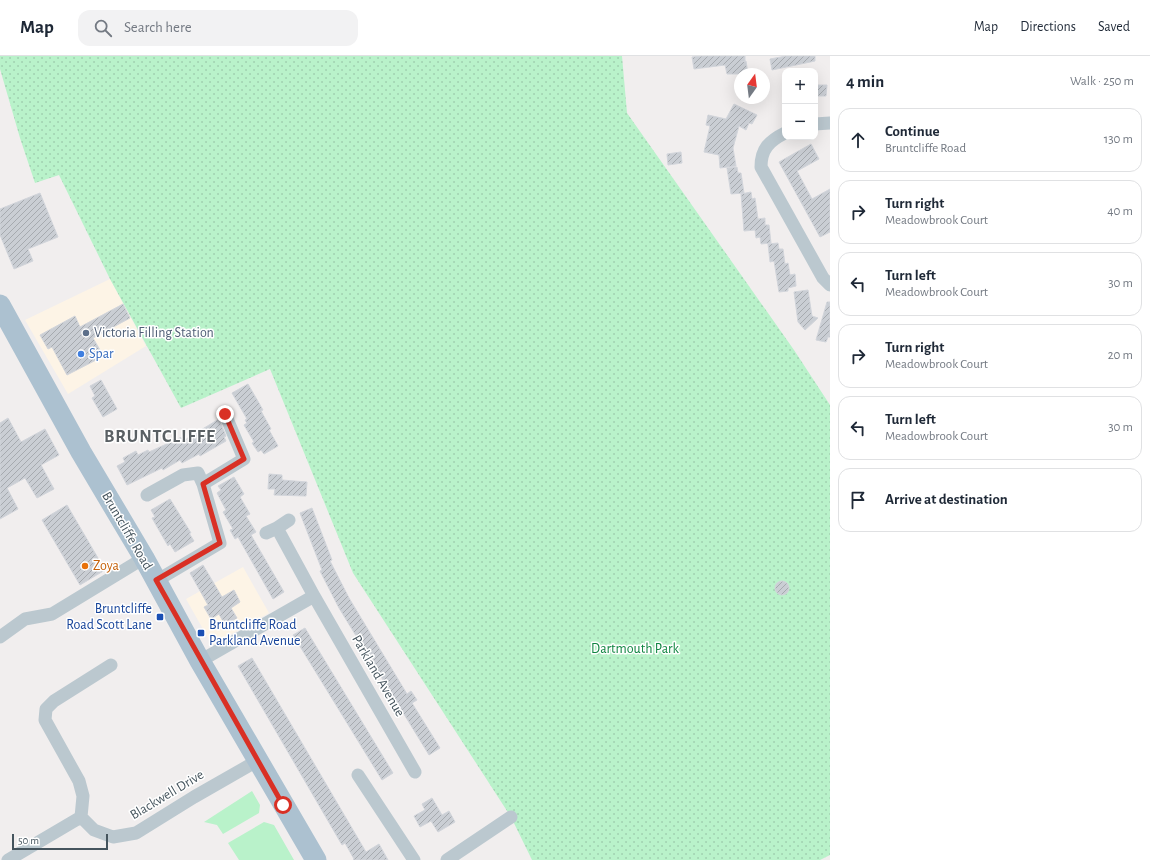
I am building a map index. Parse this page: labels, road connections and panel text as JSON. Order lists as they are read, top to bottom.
{
  "streets": {
    "main road": ["Bruntcliffe Road"],
    "street": ["Parkland Avenue", "Blackwell Drive"]
  },
  "crossings": [
    ["Bruntcliffe Road", "Blackwell Drive"]
  ],
  "districts": ["BRUNTCLIFFE"],
  "parks": ["Dartmouth Park"],
  "places": {
    "other": ["Victoria Filling Station", "Spar", "Zoya"],
    "transit": ["Bruntcliffe Road Scott Lane", "Bruntcliffe Road Parkland Avenue"]
  },
  "scale_bar": "50 m",
  "north": "top",
  "page": {
    "header": "Map",
    "search": "Search here",
    "nav": ["Map", "Directions", "Saved"],
    "heading": ["4 min", "Walk · 250 m"],
    "map_buttons": ["+", "−"],
    "list": [
      ["Continue", "Bruntcliffe Road", "130 m"],
      ["Turn right", "Meadowbrook Court", "40 m"],
      ["Turn left", "Meadowbrook Court", "30 m"],
      ["Turn right", "Meadowbrook Court", "20 m"],
      ["Turn left", "Meadowbrook Court", "30 m"],
      "Arrive at destination"
    ],
    "scale": "50 m"
  }
}
